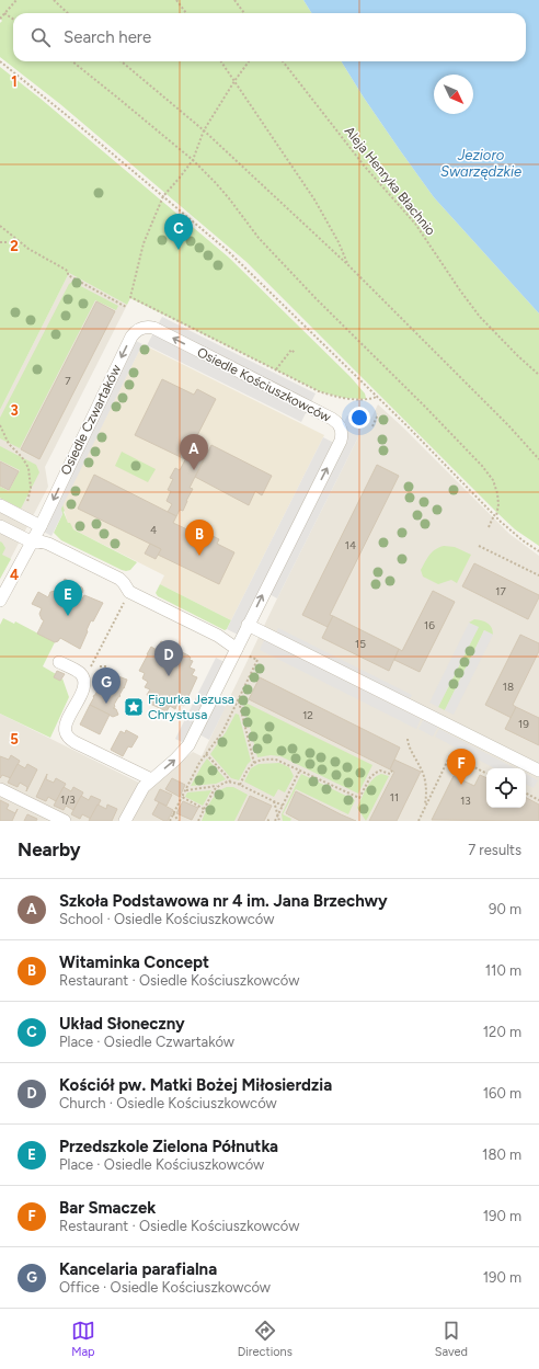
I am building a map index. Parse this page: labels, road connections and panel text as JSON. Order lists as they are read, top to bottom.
{
  "streets": {
    "street": ["Osiedle Kościuszkowców", "Osiedle Czwartaków"],
    "path": ["Aleja Henryka Błachnio"]
  },
  "crossings": [
    ["Osiedle Kościuszkowców", "Osiedle Czwartaków"]
  ],
  "one_way": ["Osiedle Czwartaków"],
  "water": ["Jezioro Swarzędzkie"],
  "places": {
    "place": ["Figurka Jezusa Chrystusa"]
  },
  "house_numbers": [
    "7",
    "4",
    "14",
    "17",
    "16",
    "15",
    "18",
    "12",
    "19",
    "11",
    "1/3",
    "13"
  ],
  "north": "bottom right",
  "page": {
    "search": "Search here",
    "pins": [
      "C",
      "A",
      "B",
      "E",
      "D",
      "G",
      "F"
    ],
    "heading": ["Nearby", "7 results"],
    "list": [
      {
        "mark": "A",
        "name": "Szkoła Podstawowa nr 4 im. Jana Brzechwy",
        "note": "School · Osiedle Kościuszkowców",
        "value": "90 m"
      },
      {
        "mark": "B",
        "name": "Witaminka Concept",
        "note": "Restaurant · Osiedle Kościuszkowców",
        "value": "110 m"
      },
      {
        "mark": "C",
        "name": "Układ Słoneczny",
        "note": "Place · Osiedle Czwartaków",
        "value": "120 m"
      },
      {
        "mark": "D",
        "name": "Kościół pw. Matki Bożej Miłosierdzia",
        "note": "Church · Osiedle Kościuszkowców",
        "value": "160 m"
      },
      {
        "mark": "E",
        "name": "Przedszkole Zielona Półnutka",
        "note": "Place · Osiedle Kościuszkowców",
        "value": "180 m"
      },
      {
        "mark": "F",
        "name": "Bar Smaczek",
        "note": "Restaurant · Osiedle Kościuszkowców",
        "value": "190 m"
      },
      {
        "mark": "G",
        "name": "Kancelaria parafialna",
        "note": "Office · Osiedle Kościuszkowców",
        "value": "190 m"
      }
    ],
    "nav": ["Map", "Directions", "Saved"]
  },
  "grid": {
    "rows": [
      "1",
      "2",
      "3",
      "4",
      "5"
    ]
  }
}
